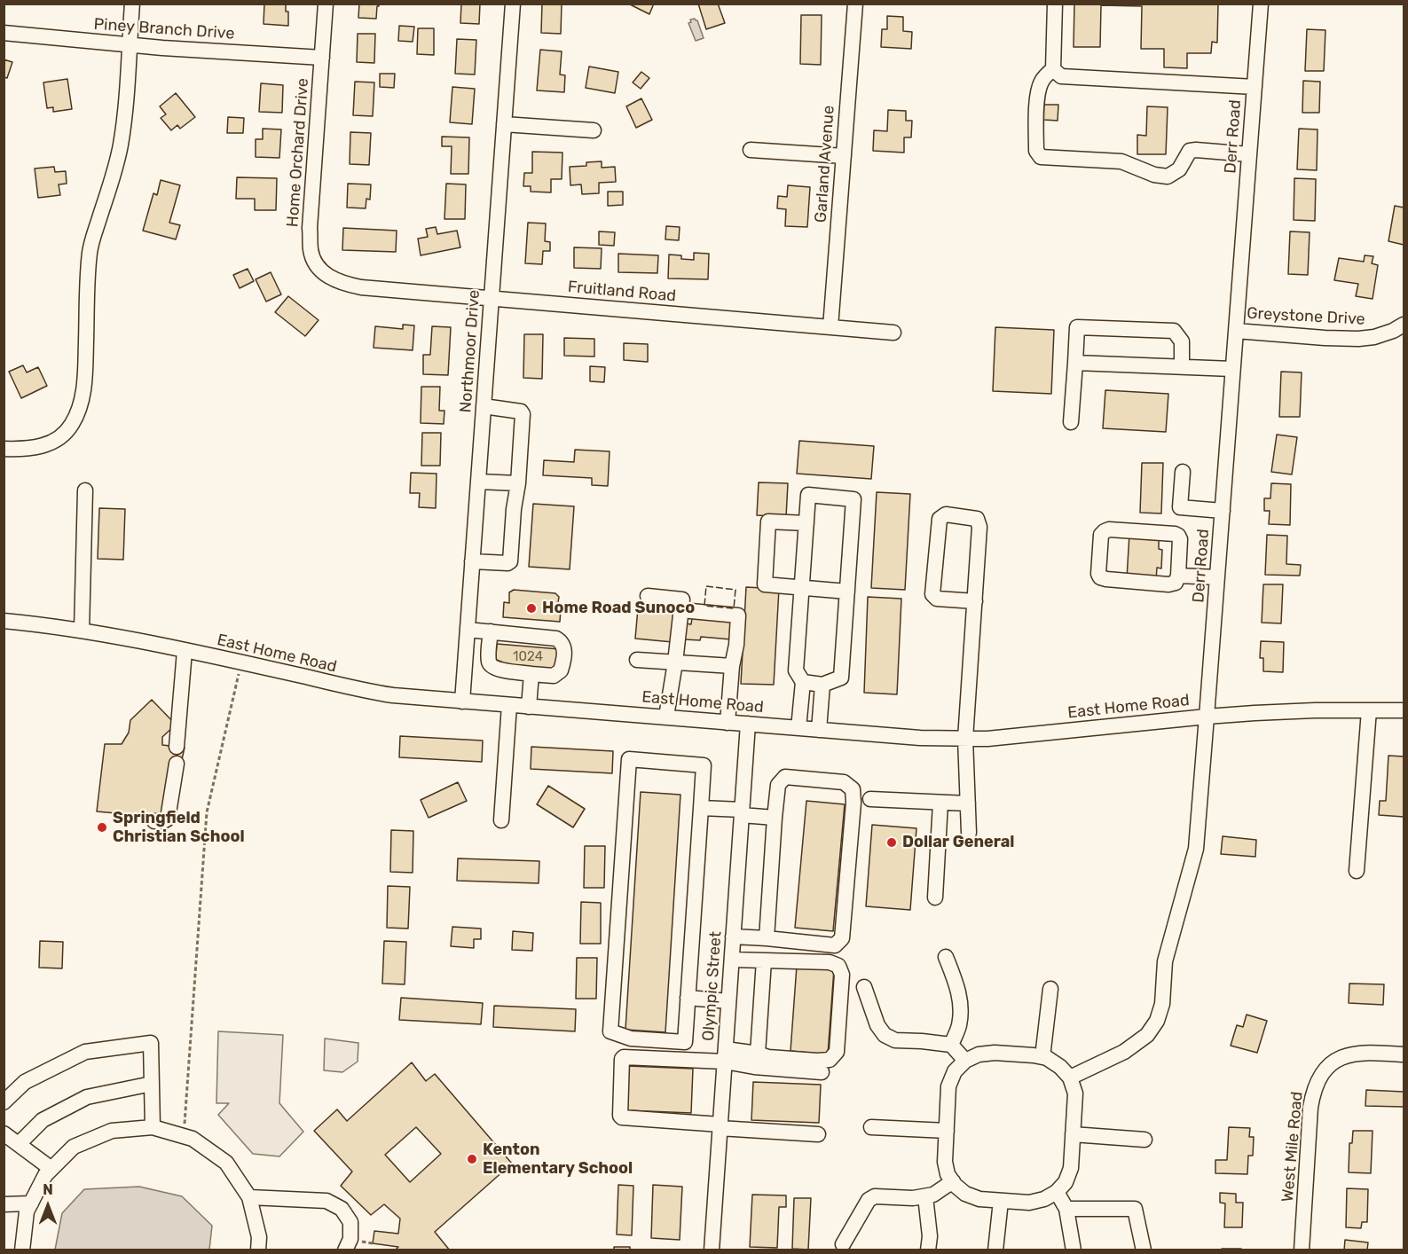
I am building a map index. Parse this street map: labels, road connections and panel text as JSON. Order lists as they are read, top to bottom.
{
  "streets": {
    "street": [
      "Piney Branch Drive",
      "Derr Road",
      "Home Orchard Drive",
      "Garland Avenue",
      "Fruitland Road",
      "Greystone Drive",
      "Northmoor Drive",
      "East Home Road",
      "Olympic Street",
      "West Mile Road"
    ]
  },
  "crossings": [
    ["Piney Branch Drive", "Home Orchard Drive"],
    ["Derr Road", "Greystone Drive"],
    ["Derr Road", "East Home Road"],
    ["Home Orchard Drive", "Fruitland Road"],
    ["Garland Avenue", "Fruitland Road"],
    ["Fruitland Road", "Northmoor Drive"],
    ["Northmoor Drive", "East Home Road"],
    ["East Home Road", "Olympic Street"]
  ],
  "places": [
    "Home Road Sunoco",
    "Springfield Christian School",
    "Dollar General",
    "Kenton Elementary School"
  ],
  "house_numbers": ["1024"],
  "north": "top"
}
